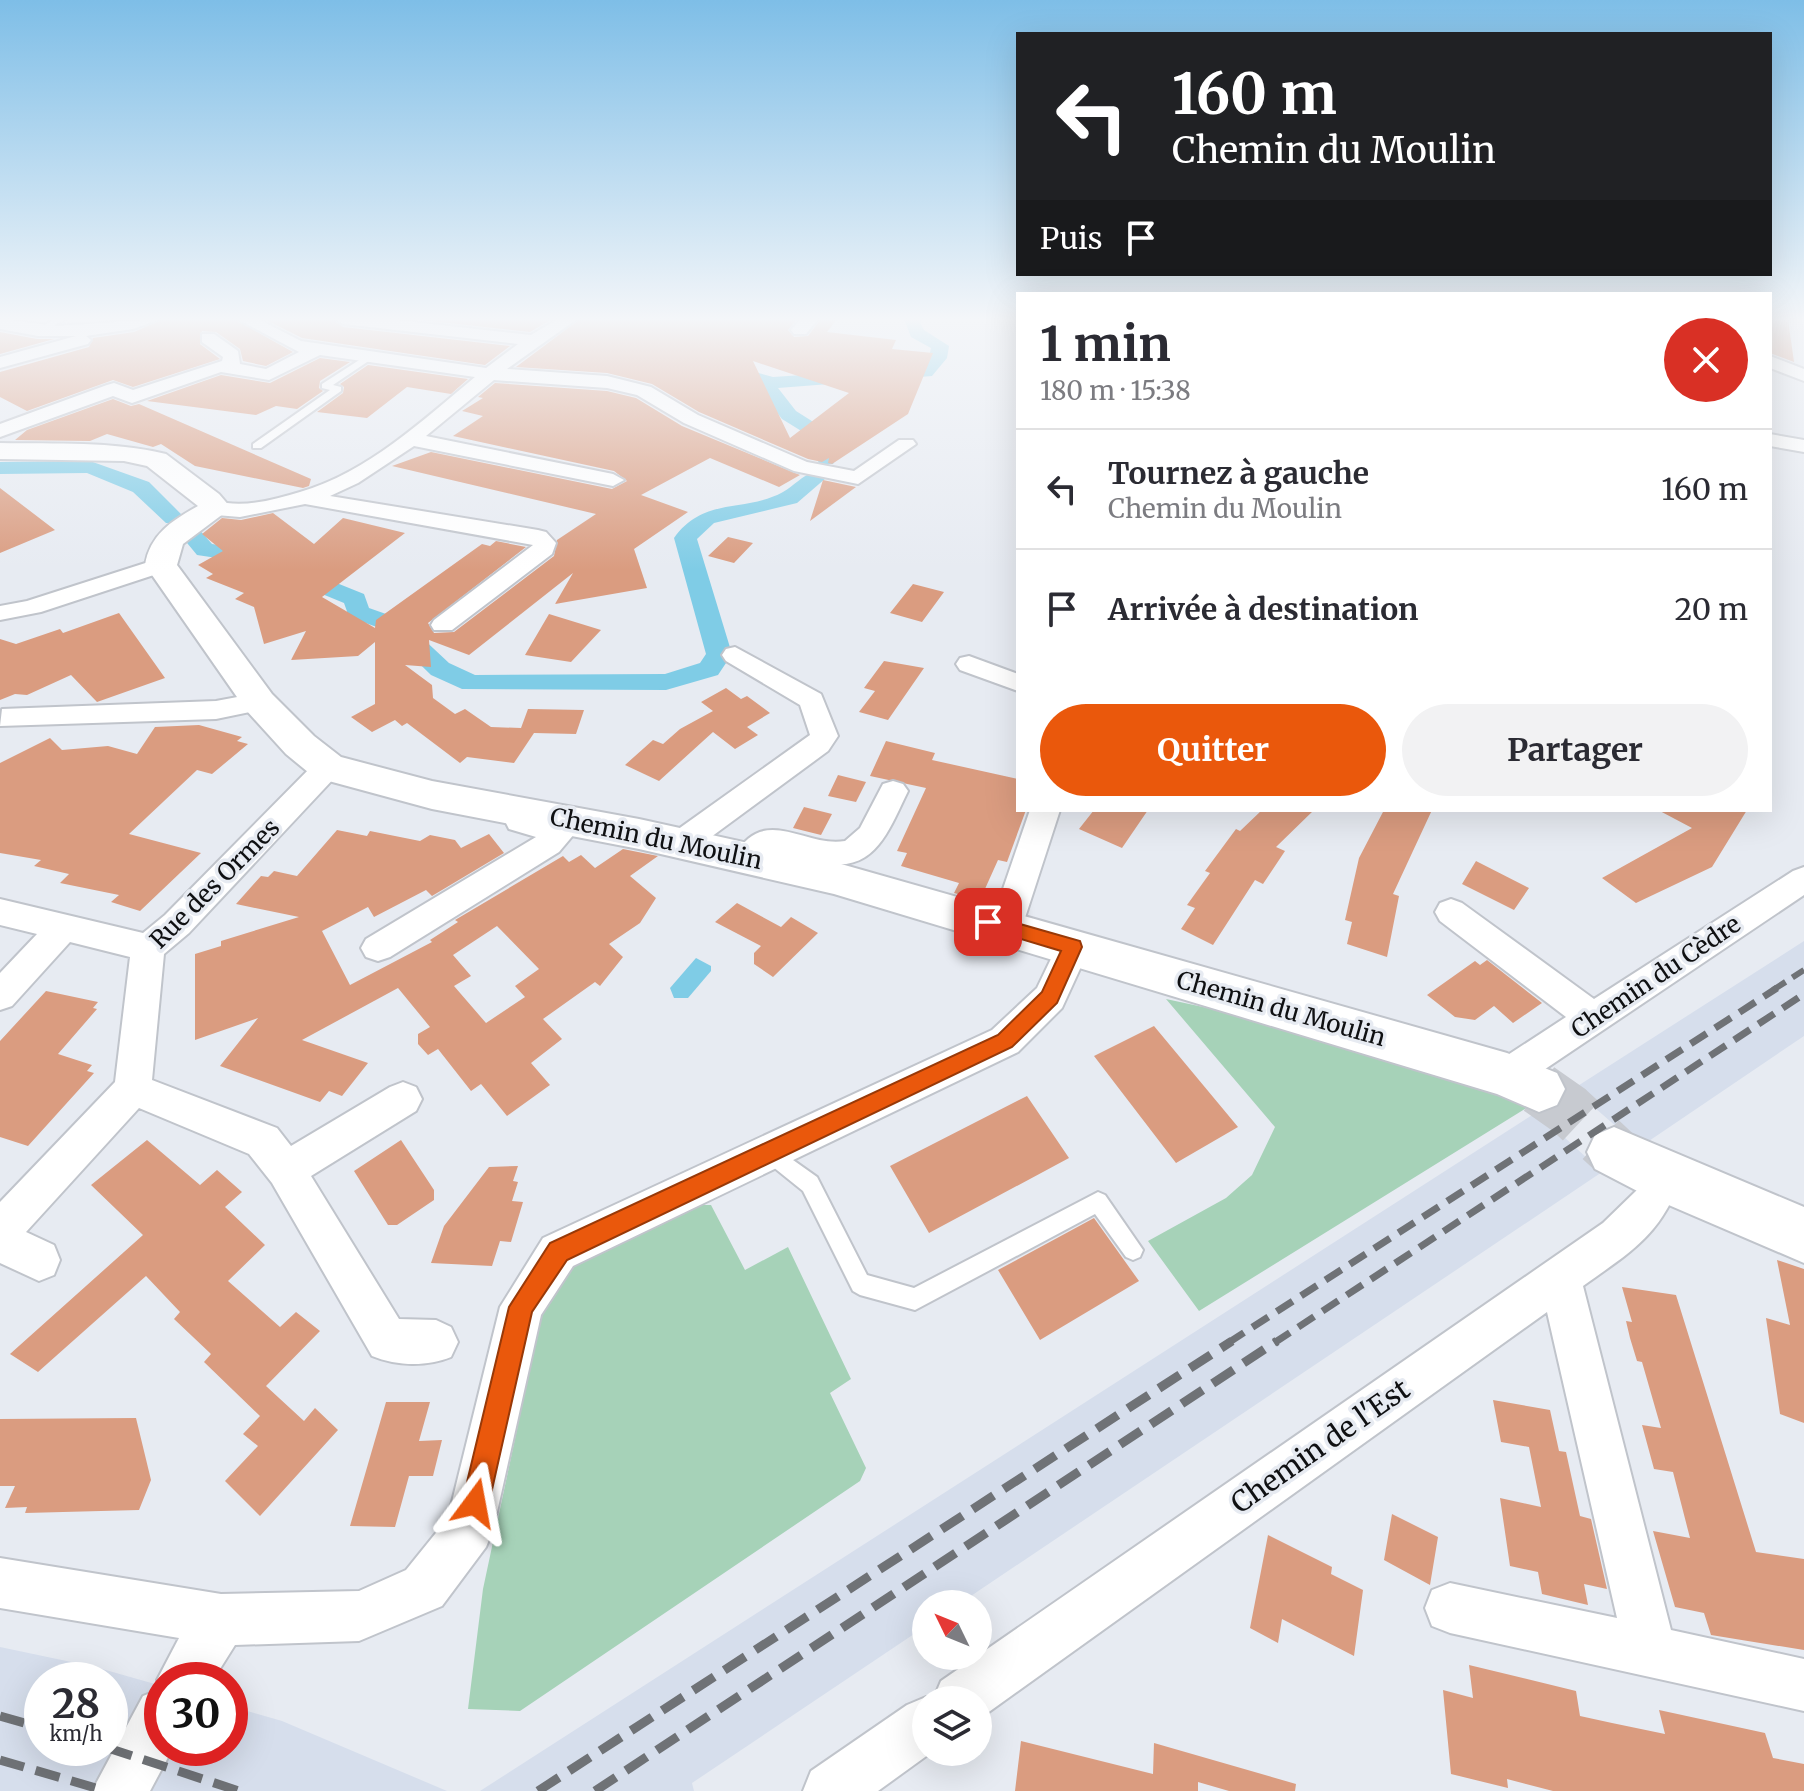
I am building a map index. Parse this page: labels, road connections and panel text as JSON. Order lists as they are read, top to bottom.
{
  "streets": {
    "street": [
      "Chemin du Moulin",
      "Rue des Ormes",
      "Chemin du Cèdre",
      "Chemin de l'Est"
    ]
  },
  "crossings": [
    ["Chemin du Moulin", "Rue des Ormes"],
    ["Chemin du Moulin", "Chemin du Cèdre"]
  ],
  "north": "top left",
  "page": {
    "turn": ["160 m", "Chemin du Moulin"],
    "then": "Puis",
    "heading": ["1 min", "180 m · 15:38"],
    "list": [
      {
        "name": "Tournez à gauche",
        "note": "Chemin du Moulin",
        "value": "160 m"
      },
      {
        "name": "Arrivée à destination",
        "value": "20 m"
      }
    ],
    "buttons": ["Quitter", "Partager"],
    "speed": "28 km/h",
    "limit": "30"
  }
}
